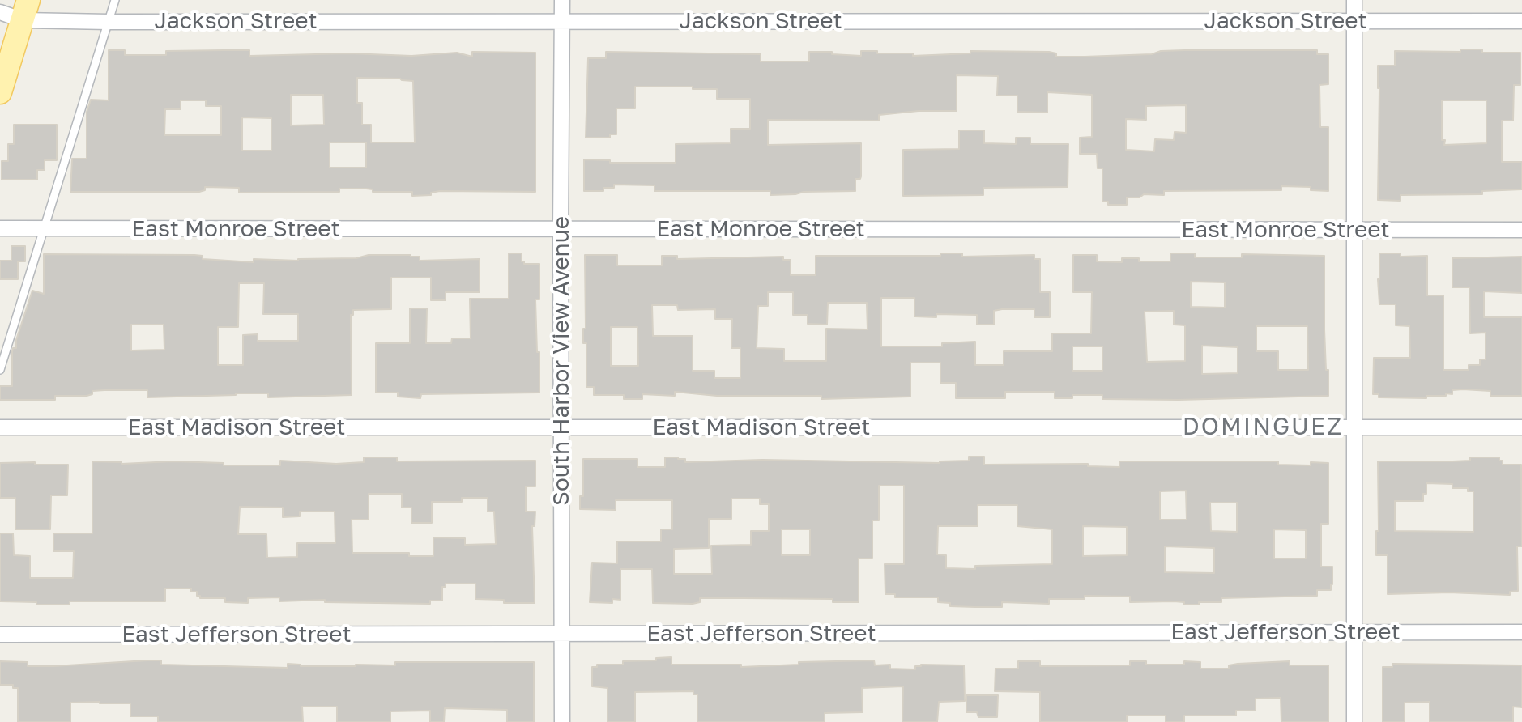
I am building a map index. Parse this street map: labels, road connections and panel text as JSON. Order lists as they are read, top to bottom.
{
  "streets": {
    "street": [
      "Jackson Street",
      "East Monroe Street",
      "South Harbor View Avenue",
      "East Madison Street",
      "East Jefferson Street"
    ]
  },
  "crossings": [
    ["Jackson Street", "South Harbor View Avenue"],
    ["East Monroe Street", "South Harbor View Avenue"],
    ["South Harbor View Avenue", "East Madison Street"],
    ["South Harbor View Avenue", "East Jefferson Street"]
  ],
  "districts": ["DOMINGUEZ"]
}
